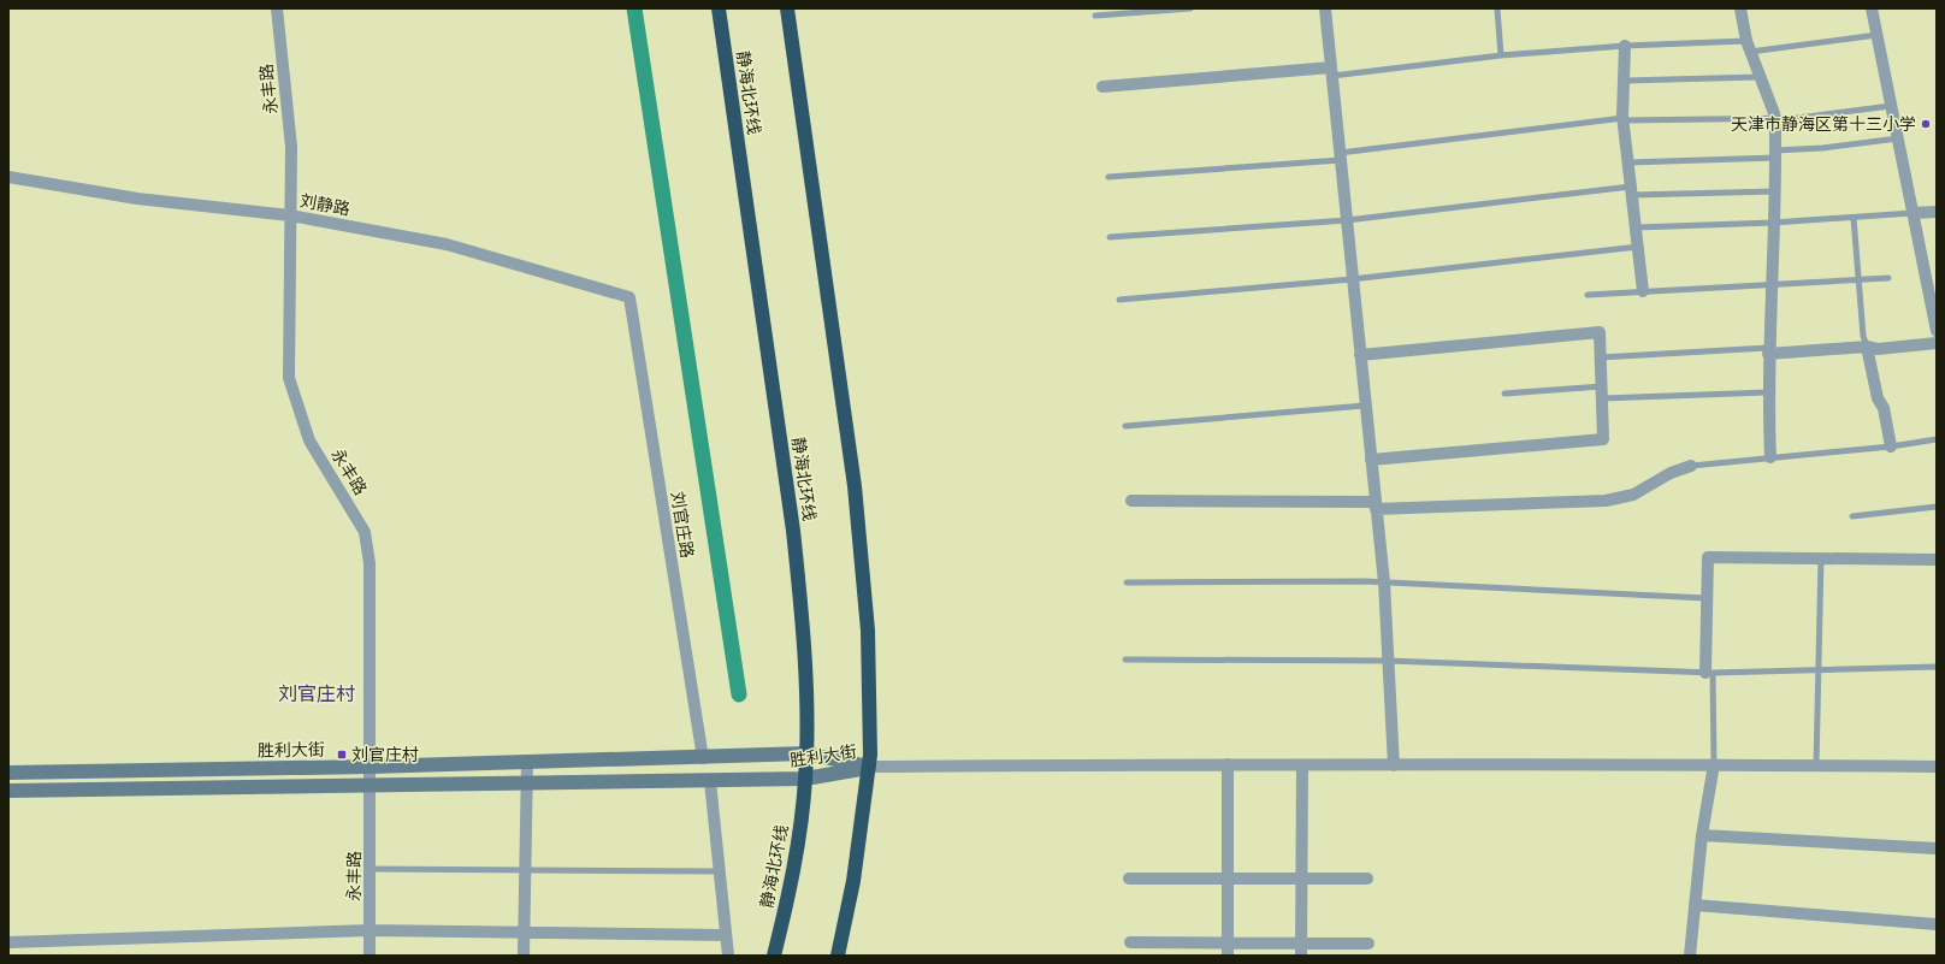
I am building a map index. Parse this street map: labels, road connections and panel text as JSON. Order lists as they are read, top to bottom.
{
  "streets": {
    "highway": ["静海北环线"],
    "main road": ["胜利大街"],
    "street": ["永丰路", "刘静路", "刘官庄路"]
  },
  "crossings": [
    ["永丰路", "刘静路"],
    ["永丰路", "胜利大街"],
    ["静海北环线", "胜利大街"],
    ["刘静路", "刘官庄路"],
    ["刘官庄路", "胜利大街"]
  ],
  "districts": ["刘官庄村"],
  "places": {
    "other": ["天津市静海区第十三小学"],
    "transit": ["刘官庄村"]
  }
}
